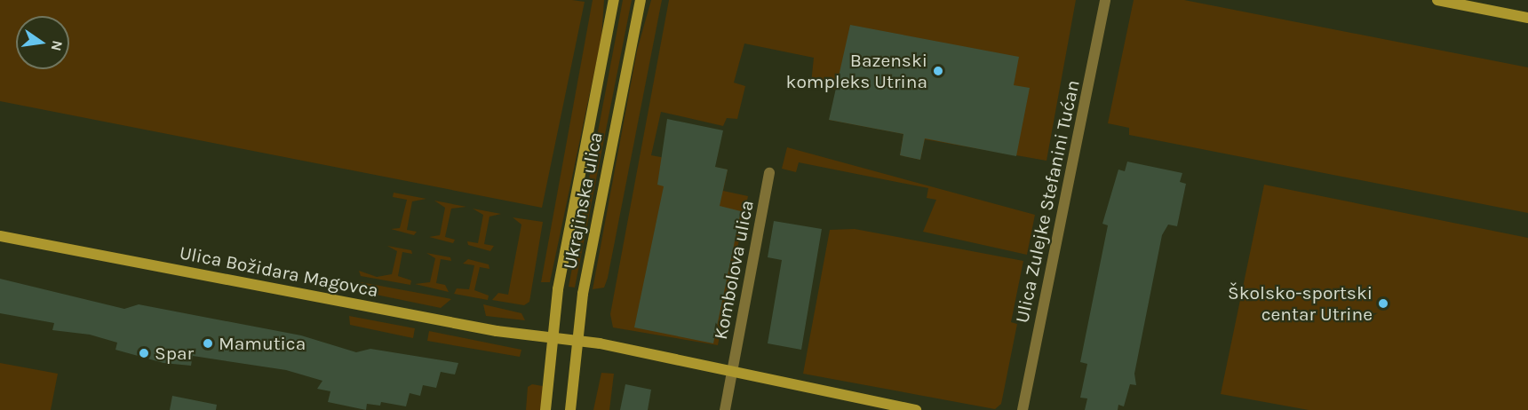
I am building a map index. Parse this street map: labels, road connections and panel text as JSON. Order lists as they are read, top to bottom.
{
  "streets": {
    "street": [
      "Ukrajinska ulica",
      "Ulica Zulejke Stefanini Tućan",
      "Kombolova ulica",
      "Ulica Božidara Magovca"
    ]
  },
  "crossings": [
    ["Ukrajinska ulica", "Ulica Božidara Magovca"]
  ],
  "places": [
    "Bazenski kompleks Utrina",
    "Školsko-sportski centar Utrine",
    "Mamutica",
    "Spar"
  ],
  "north": "right"
}
